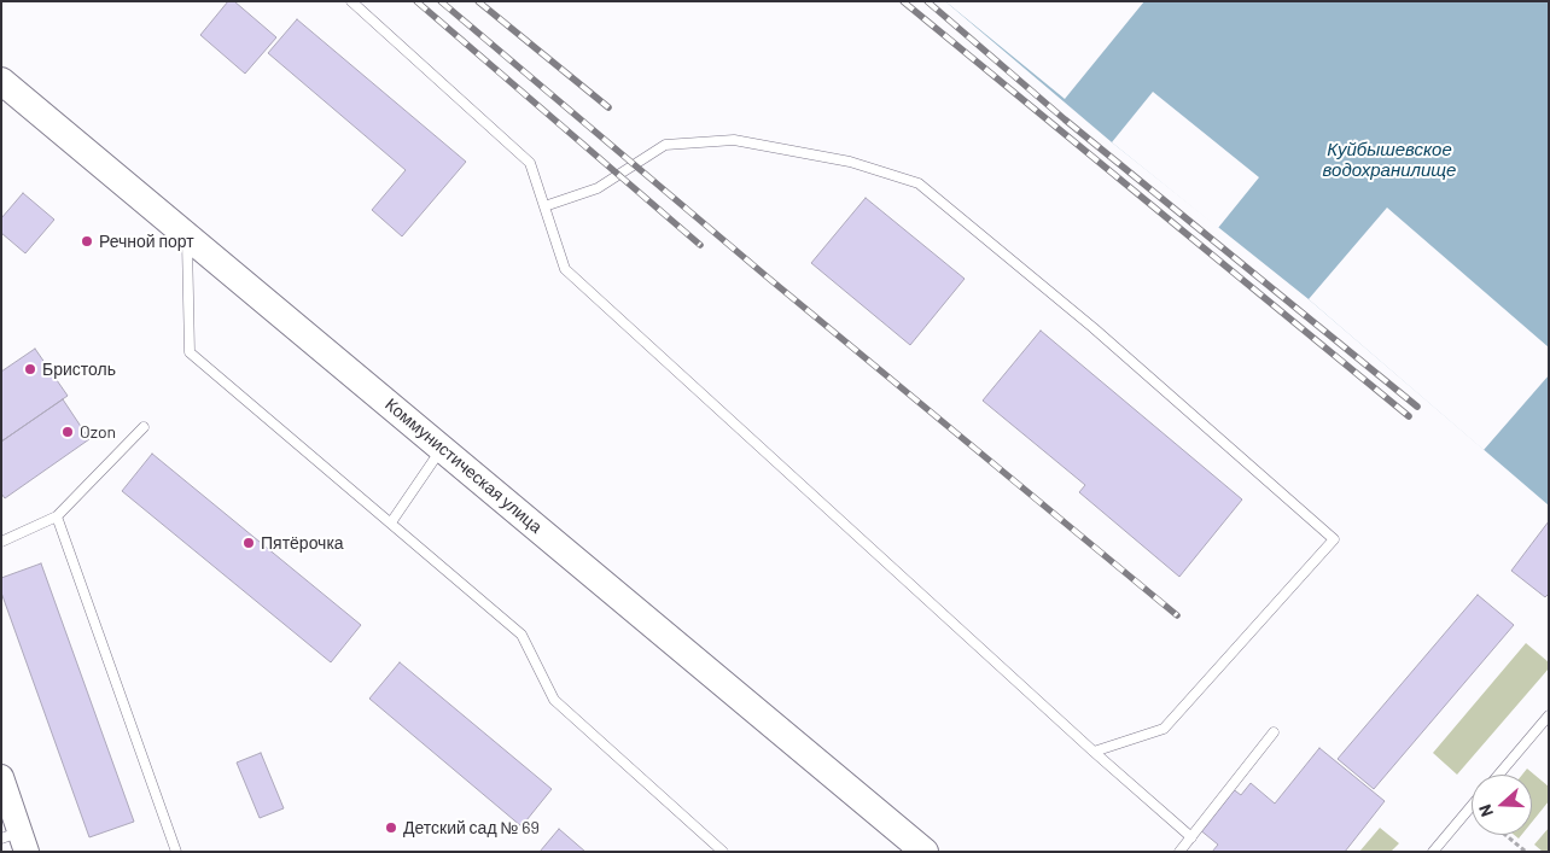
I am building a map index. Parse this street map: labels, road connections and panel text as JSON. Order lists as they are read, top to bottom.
{
  "streets": {
    "main road": ["Коммунистическая улица"]
  },
  "water": ["Куйбышевское водохранилище"],
  "places": [
    "Речной порт",
    "Бристоль",
    "Ozon",
    "Пятёрочка",
    "Детский сад № 69"
  ],
  "north": "left"
}
